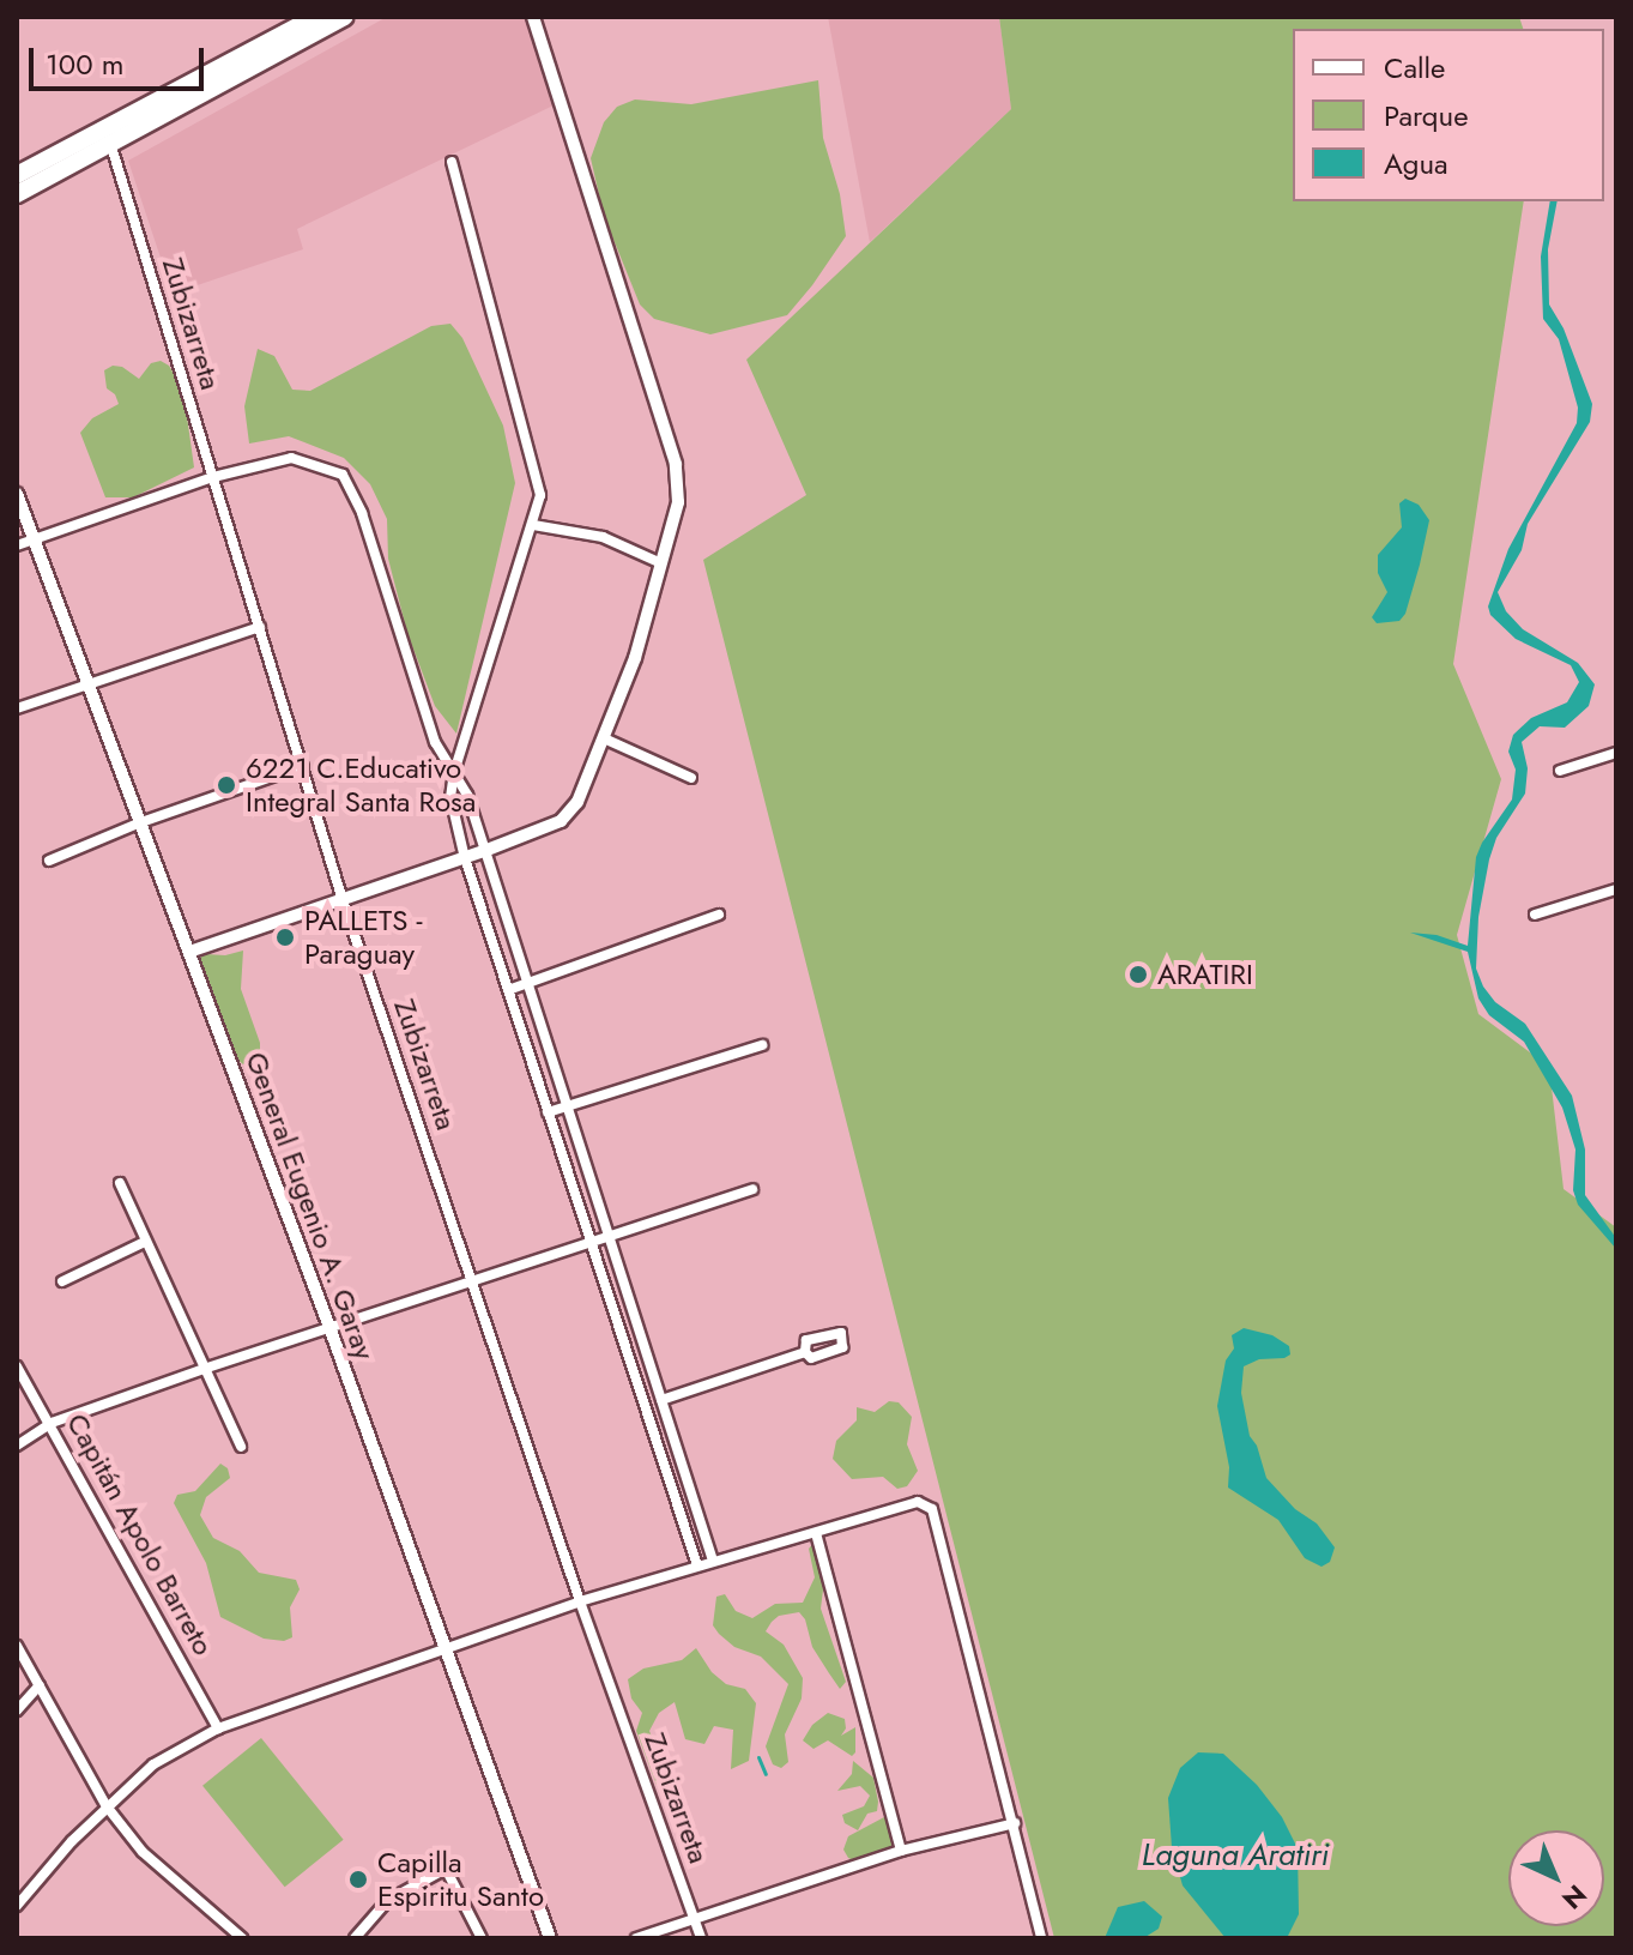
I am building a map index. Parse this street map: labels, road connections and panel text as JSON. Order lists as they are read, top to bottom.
{
  "streets": {
    "street": ["Zubizarreta", "General Eugenio A. Garay", "Capitán Apolo Barreto"]
  },
  "water": ["Laguna Aratiri"],
  "places": [
    "6221 C.Educativo Integral Santa Rosa",
    "PALLETS - Paraguay",
    "ARATIRI",
    "Capilla Espiritu Santo"
  ],
  "legend": ["Calle", "Parque", "Agua"],
  "scale_bar": "100 m",
  "north": "bottom right"
}
